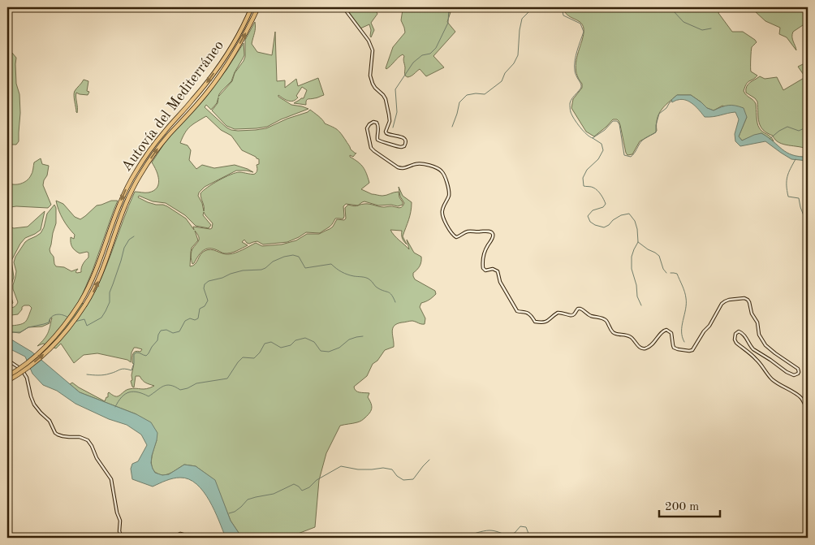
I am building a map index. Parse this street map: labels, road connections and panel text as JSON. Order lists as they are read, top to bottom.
{
  "streets": {
    "highway": ["Autovía del Mediterráneo"]
  },
  "scale_bar": "200 m"
}
